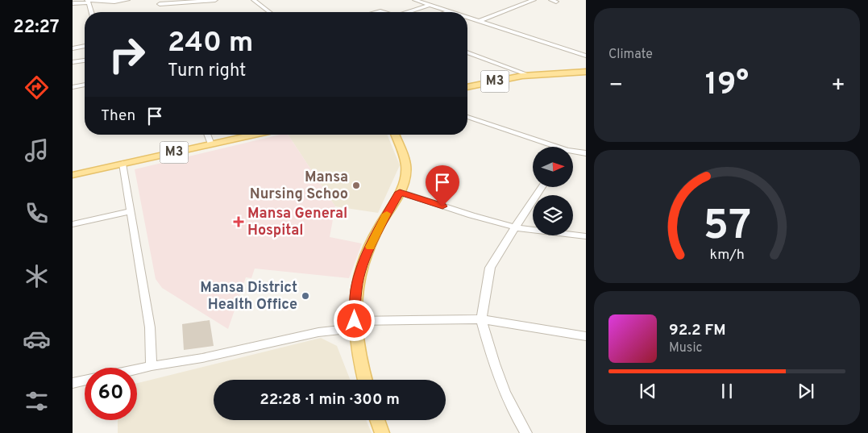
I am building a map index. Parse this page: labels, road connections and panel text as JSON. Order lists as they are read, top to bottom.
{
  "streets": {
    "main road": ["M3"]
  },
  "places": {
    "other": ["Mansa Nursing Schoo", "Mansa District Health Office"],
    "health": ["Mansa General Hospital"]
  },
  "north": "right",
  "page": {
    "tabs": "22:27",
    "tile": "Climate",
    "turn": ["240 m", "Turn right"],
    "heat": ["−", "19°", "+"],
    "then": "Then",
    "song": ["92.2 FM", "Music"],
    "limit": "60",
    "trip": "22:28 · 1 min · 300 m",
    "gauge": ["57", "km/h"]
  }
}
